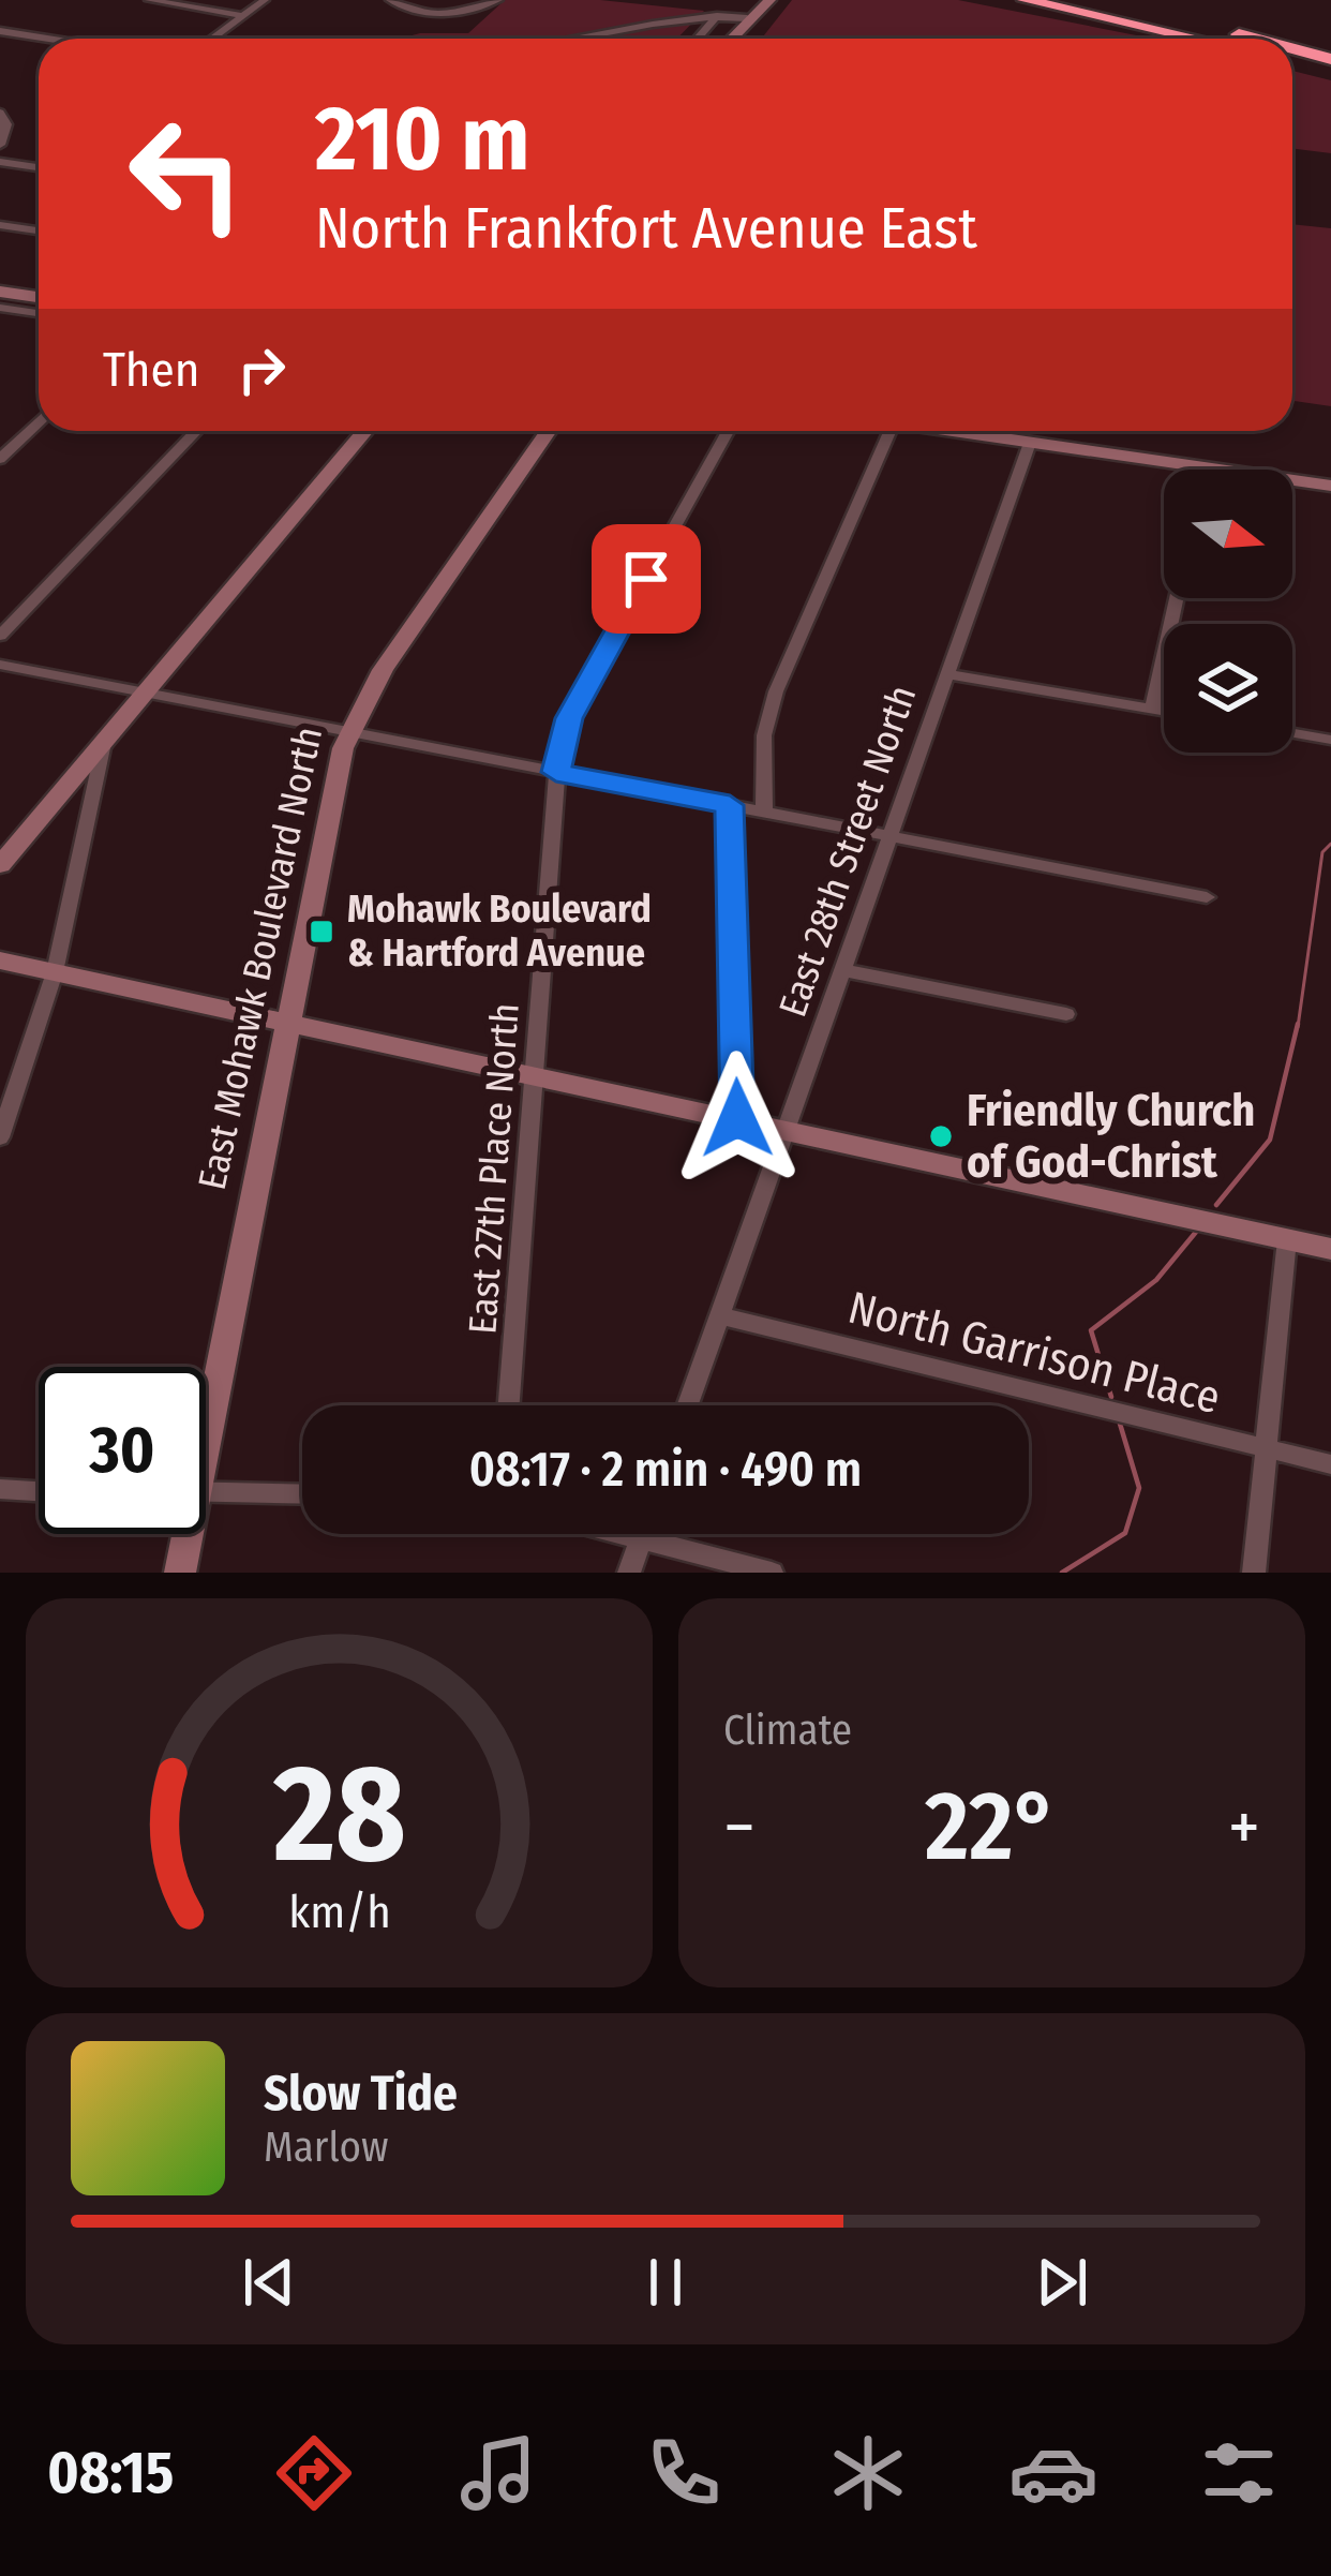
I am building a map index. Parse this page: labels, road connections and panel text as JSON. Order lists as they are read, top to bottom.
{
  "streets": {
    "street": [
      "East 28th Street North",
      "East Mohawk Boulevard North",
      "East 27th Place North",
      "North Garrison Place"
    ]
  },
  "crossings": [
    ["East 28th Street North", "North Garrison Place"]
  ],
  "places": {
    "transit": ["Mohawk Boulevard & Hartford Avenue"],
    "other": ["Friendly Church of God-Christ"]
  },
  "north": "right",
  "page": {
    "turn": ["210 m", "North Frankfort Avenue East"],
    "then": "Then",
    "limit": "30",
    "trip": "08:17 · 2 min · 490 m",
    "tile": "Climate",
    "heat": ["−", "22°", "+"],
    "song": ["Slow Tide", "Marlow"],
    "tabs": "08:15",
    "gauge": ["28", "km/h"]
  }
}
